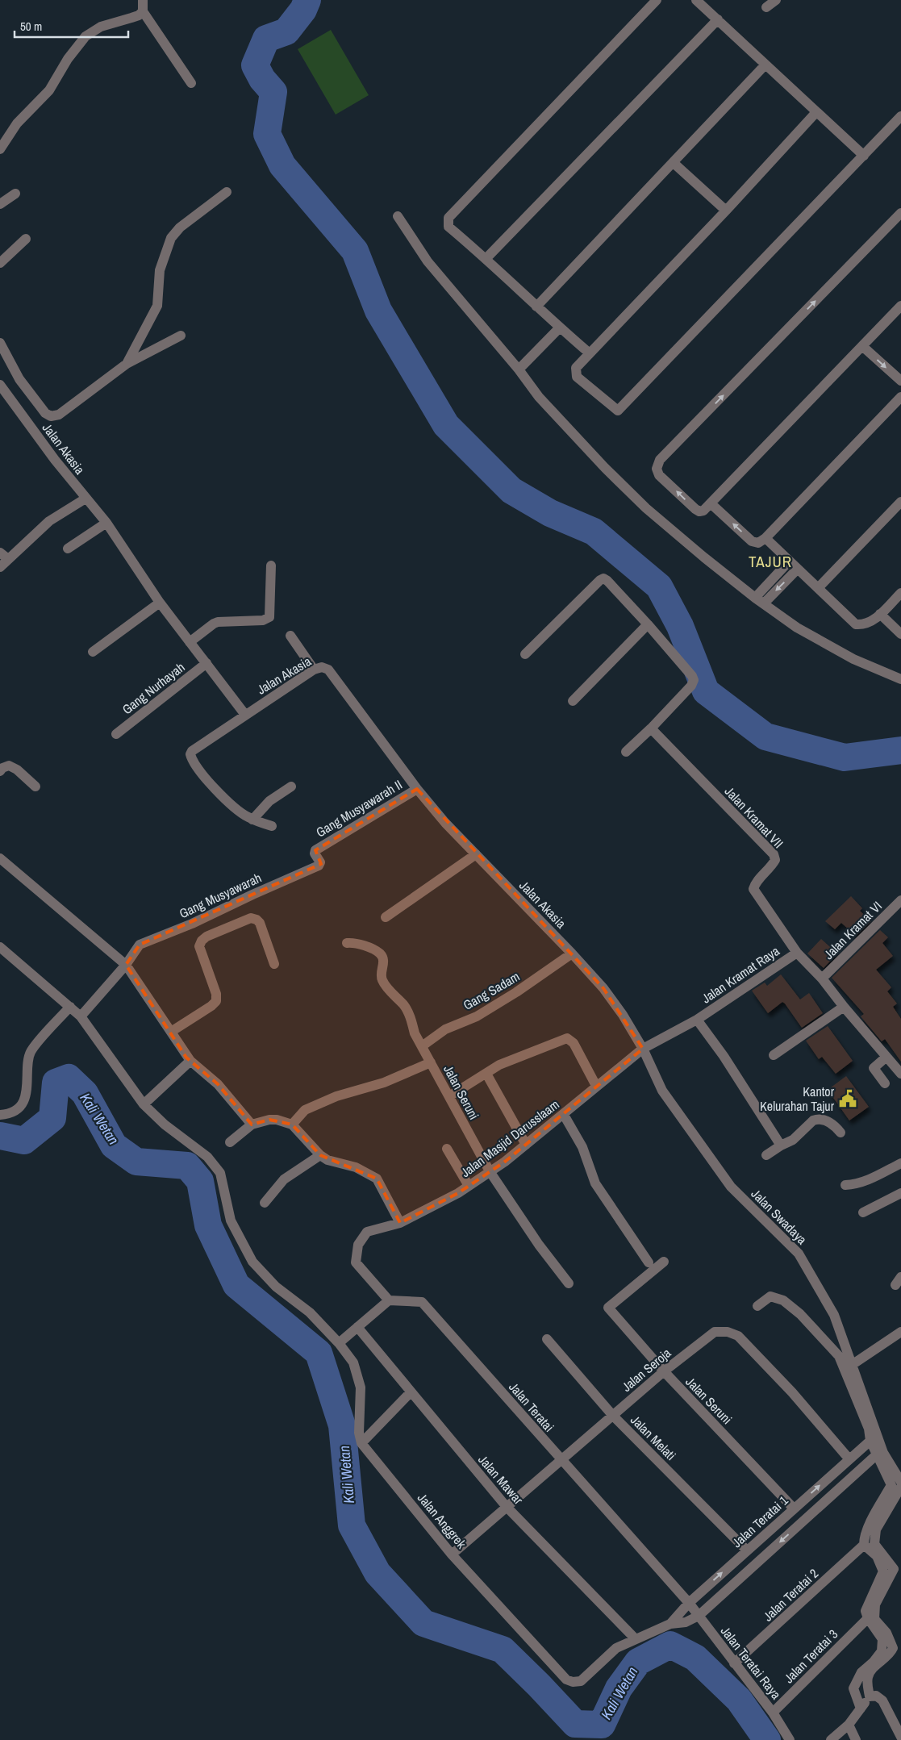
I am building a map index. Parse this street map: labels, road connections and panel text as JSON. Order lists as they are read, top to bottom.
{
  "streets": {
    "street": [
      "Jalan Akasia",
      "Gang Nurhayah",
      "Gang Musyawarah II",
      "Jalan Kramat VII",
      "Gang Musyawarah",
      "Jalan Kramat VI",
      "Jalan Kramat Raya",
      "Gang Sadam",
      "Jalan Seruni",
      "Jalan Masjid Darusslaam",
      "Jalan Swadaya",
      "Jalan Seroja",
      "Jalan Teratai",
      "Jalan Melati",
      "Jalan Mawar",
      "Jalan Anggrek",
      "Jalan Teratai 1",
      "Jalan Teratai 2",
      "Jalan Teratai 3",
      "Jalan Teratai Raya"
    ]
  },
  "crossings": [
    ["Jalan Akasia", "Gang Nurhayah"],
    ["Jalan Akasia", "Gang Musyawarah II"],
    ["Jalan Akasia", "Jalan Kramat Raya"],
    ["Jalan Akasia", "Gang Sadam"],
    ["Jalan Akasia", "Jalan Masjid Darusslaam"],
    ["Jalan Akasia", "Jalan Swadaya"],
    ["Gang Musyawarah II", "Gang Musyawarah"],
    ["Jalan Kramat VII", "Jalan Kramat Raya"],
    ["Jalan Kramat VI", "Jalan Kramat Raya"],
    ["Jalan Kramat Raya", "Jalan Masjid Darusslaam"],
    ["Jalan Kramat Raya", "Jalan Swadaya"],
    ["Gang Sadam", "Jalan Seruni"],
    ["Jalan Seruni", "Jalan Masjid Darusslaam"],
    ["Jalan Seruni", "Jalan Seroja"],
    ["Jalan Seruni", "Jalan Teratai 1"],
    ["Jalan Masjid Darusslaam", "Jalan Swadaya"],
    ["Jalan Masjid Darusslaam", "Jalan Teratai"],
    ["Jalan Seroja", "Jalan Teratai"],
    ["Jalan Seroja", "Jalan Melati"],
    ["Jalan Seroja", "Jalan Mawar"],
    ["Jalan Seroja", "Jalan Anggrek"],
    ["Jalan Seroja", "Jalan Teratai 1"],
    ["Jalan Teratai", "Jalan Teratai 1"],
    ["Jalan Teratai", "Jalan Teratai Raya"],
    ["Jalan Melati", "Jalan Teratai 1"],
    ["Jalan Mawar", "Jalan Teratai 1"],
    ["Jalan Anggrek", "Jalan Teratai 1"],
    ["Jalan Teratai 1", "Jalan Teratai Raya"],
    ["Jalan Teratai 2", "Jalan Teratai Raya"],
    ["Jalan Teratai 3", "Jalan Teratai Raya"]
  ],
  "districts": ["TAJUR"],
  "water": ["Kali Wetan"],
  "places": {
    "public building": ["Kantor Kelurahan Tajur"]
  },
  "scale_bar": "50 m"
}
